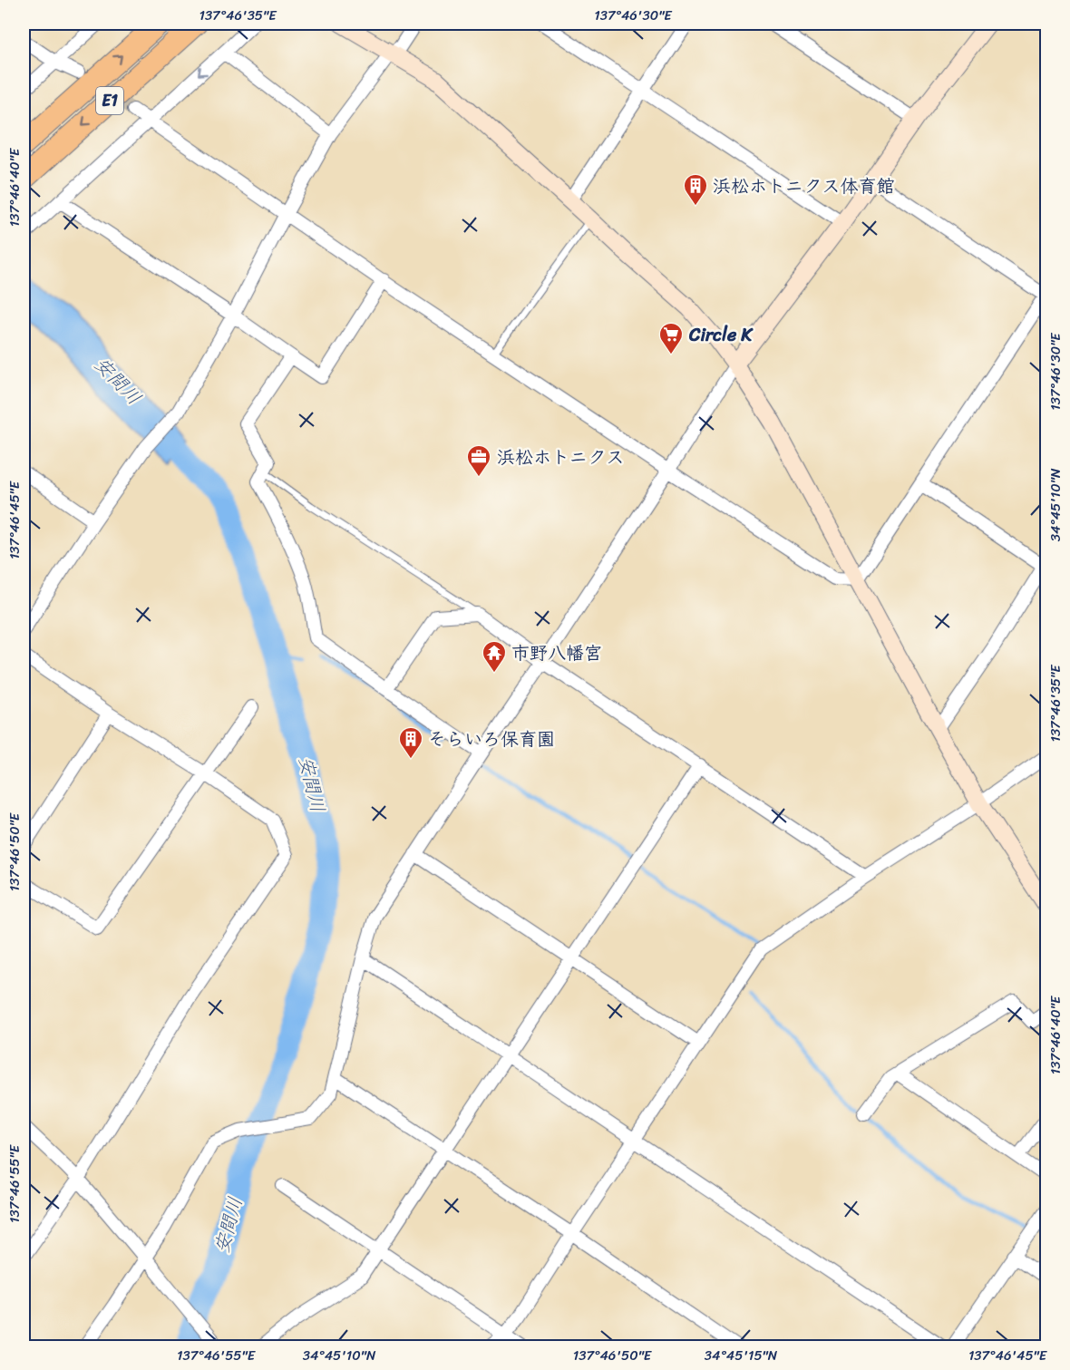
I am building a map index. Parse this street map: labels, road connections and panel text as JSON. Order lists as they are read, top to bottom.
{
  "streets": {
    "highway": ["E1"]
  },
  "water": ["安間川"],
  "places": {
    "building": ["浜松ホトニクス体育館", "そらいろ保育園"],
    "supermarket": ["Circle K"],
    "office": ["浜松ホトニクス"],
    "temple": ["市野八幡宮"]
  },
  "coordinates": [
    "137°46'35\"E",
    "137°46'30\"E",
    "137°46'40\"E",
    "34°45'10\"N",
    "137°46'45\"E",
    "137°46'50\"E",
    "137°46'55\"E",
    "34°45'15\"N"
  ]
}
